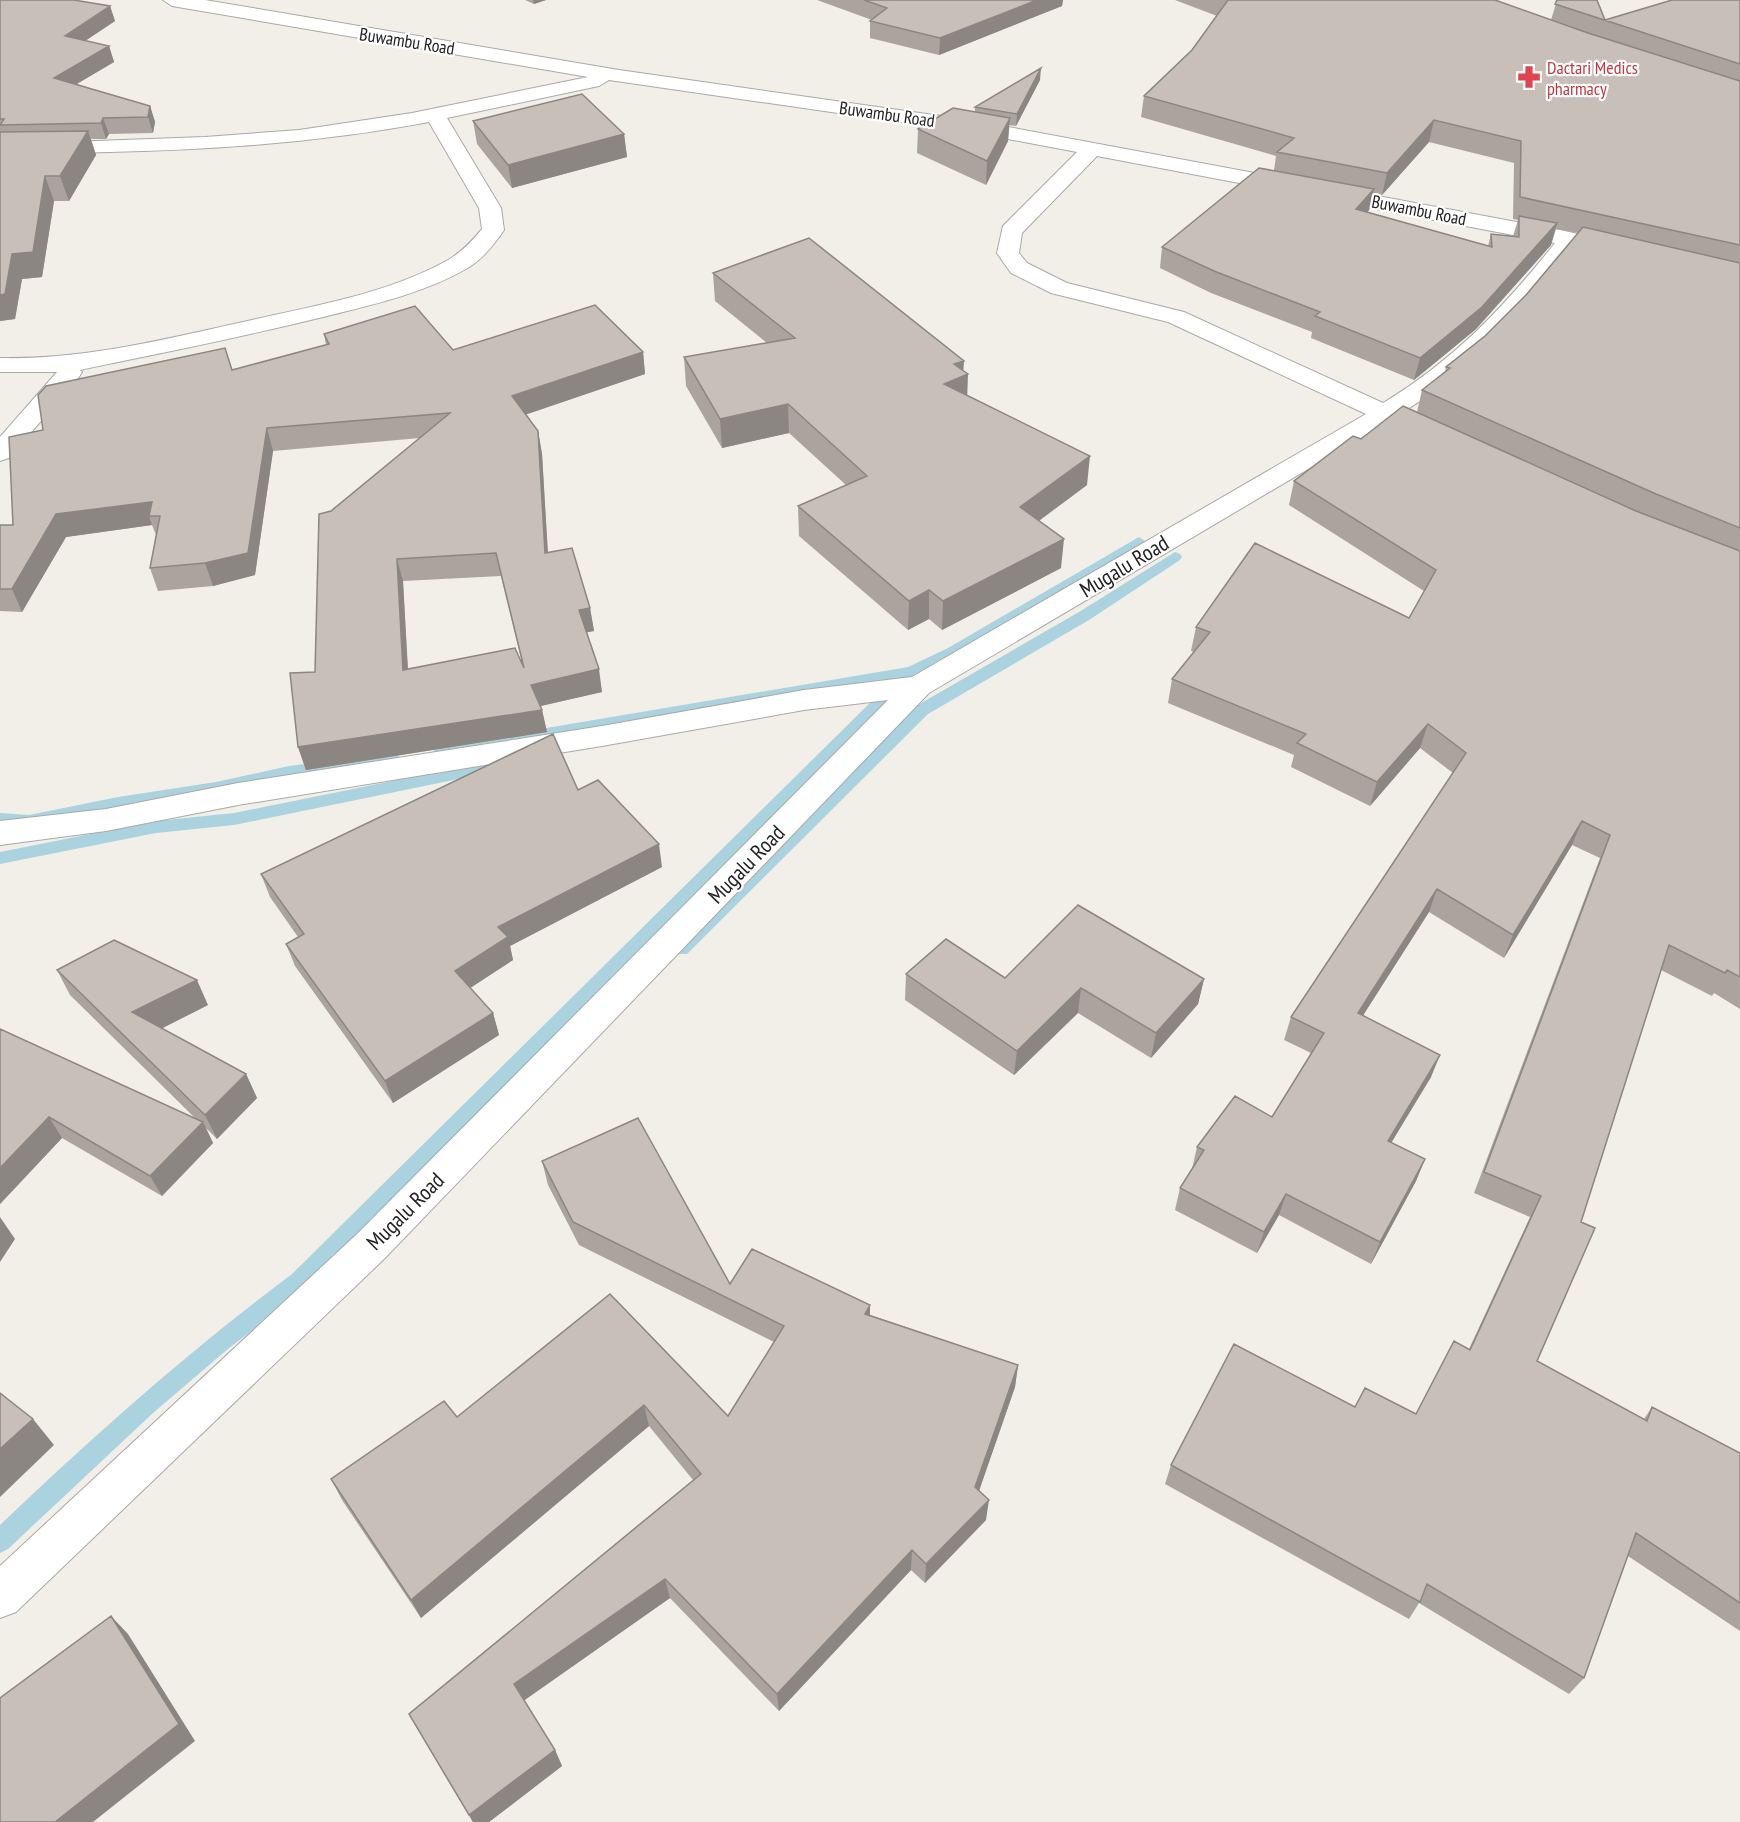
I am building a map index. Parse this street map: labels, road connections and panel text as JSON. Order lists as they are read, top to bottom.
{
  "streets": {
    "street": ["Buwambu Road", "Mugalu Road"]
  },
  "crossings": [
    ["Buwambu Road", "Mugalu Road"]
  ],
  "places": {
    "pharmacy": ["Dactari Medics pharmacy"]
  }
}
